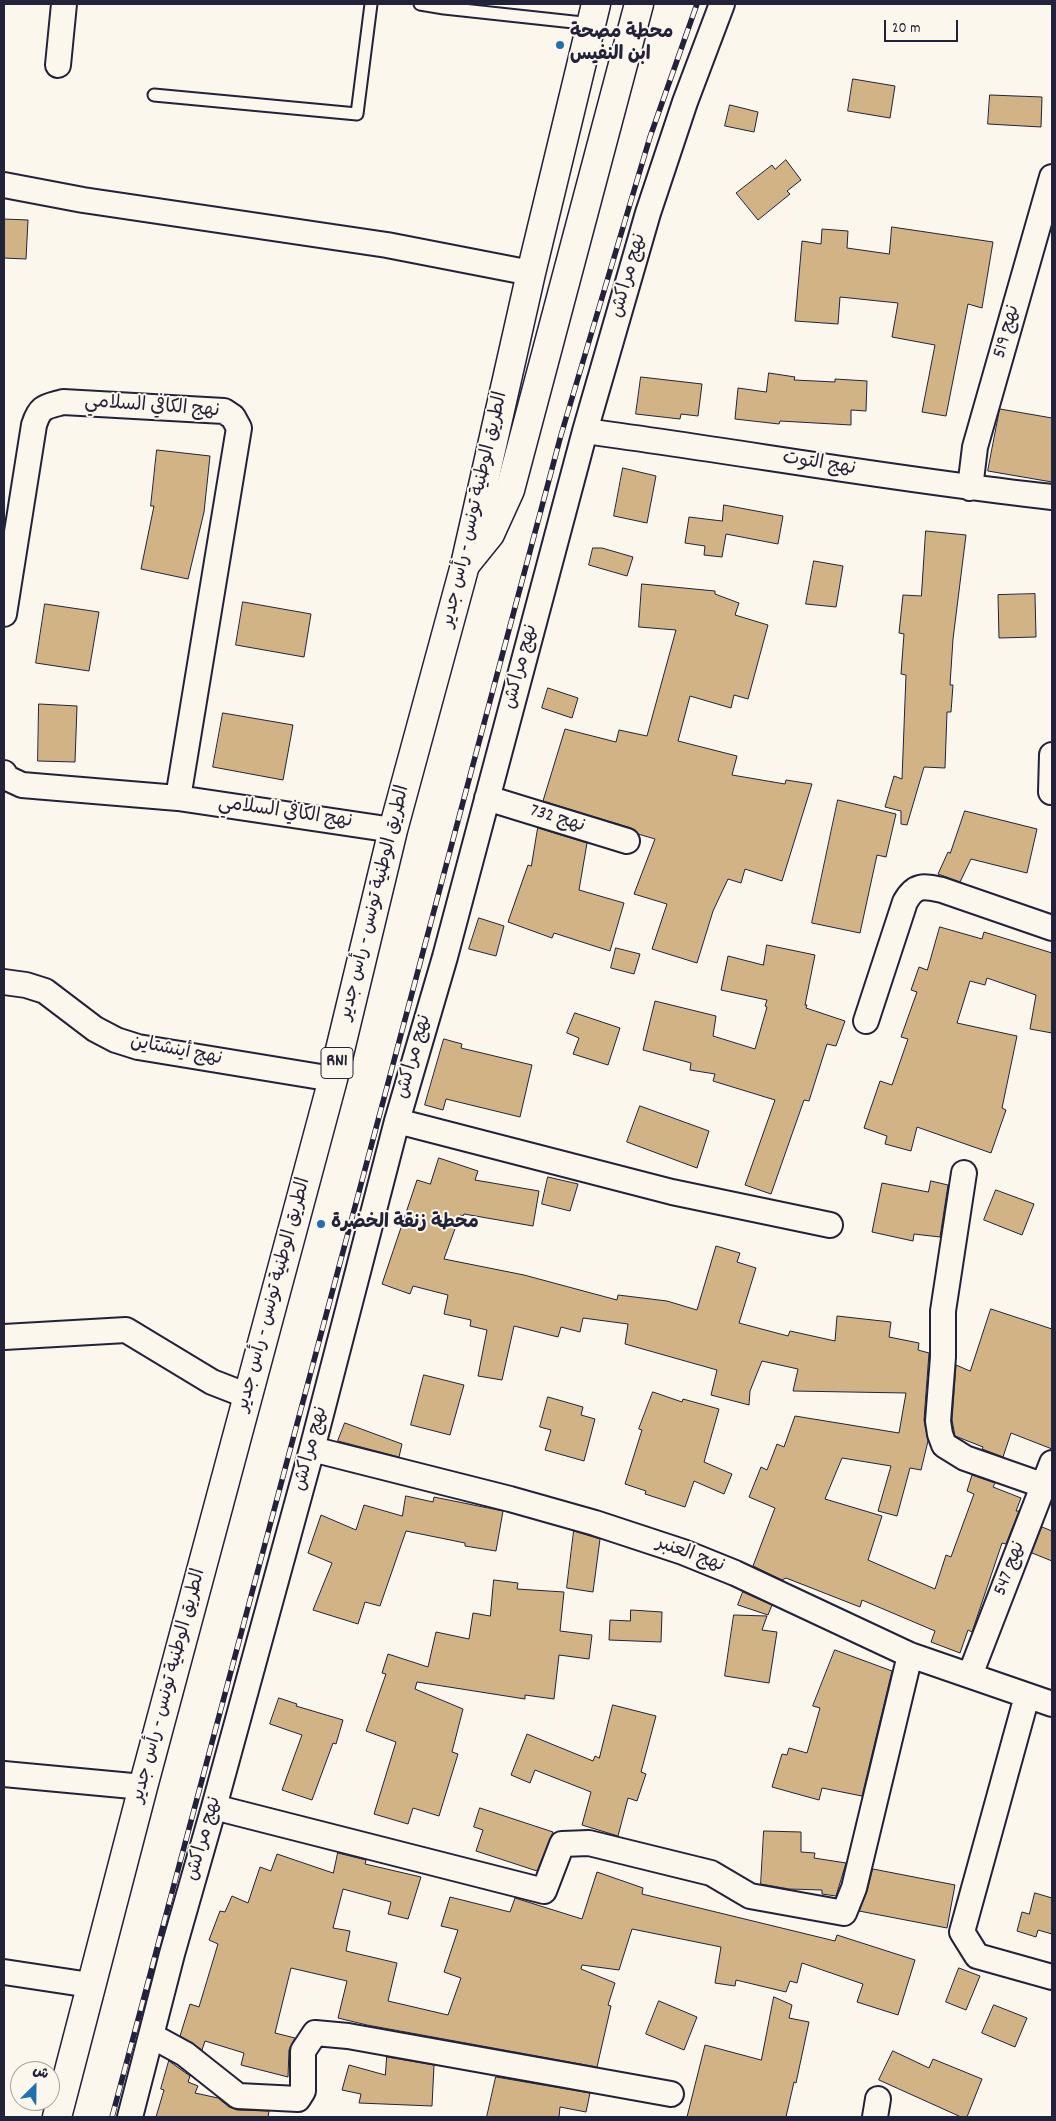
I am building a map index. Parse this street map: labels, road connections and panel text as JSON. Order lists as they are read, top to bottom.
{
  "streets": {
    "main road": ["الطريق الوطنية تونس - رأس جدير", "RN1"],
    "street": [
      "نهج مراكش",
      "نهج 519",
      "نهج الكافي السلامي",
      "نهج التوت",
      "نهج 732",
      "نهج أينشتاين",
      "نهج العنبر",
      "نهج 547"
    ]
  },
  "crossings": [
    ["نهج مراكش", "نهج التوت"],
    ["نهج مراكش", "نهج 732"],
    ["نهج مراكش", "نهج العنبر"],
    ["نهج 519", "نهج التوت"],
    ["نهج الكافي السلامي", "الطريق الوطنية تونس - رأس جدير"],
    ["الطريق الوطنية تونس - رأس جدير", "نهج أينشتاين"],
    ["نهج العنبر", "نهج 547"]
  ],
  "places": ["محطة مصحة ابن النفيس", "محطة زنقة الخضرة"],
  "scale_bar": "20 m",
  "north": "top right"
}
